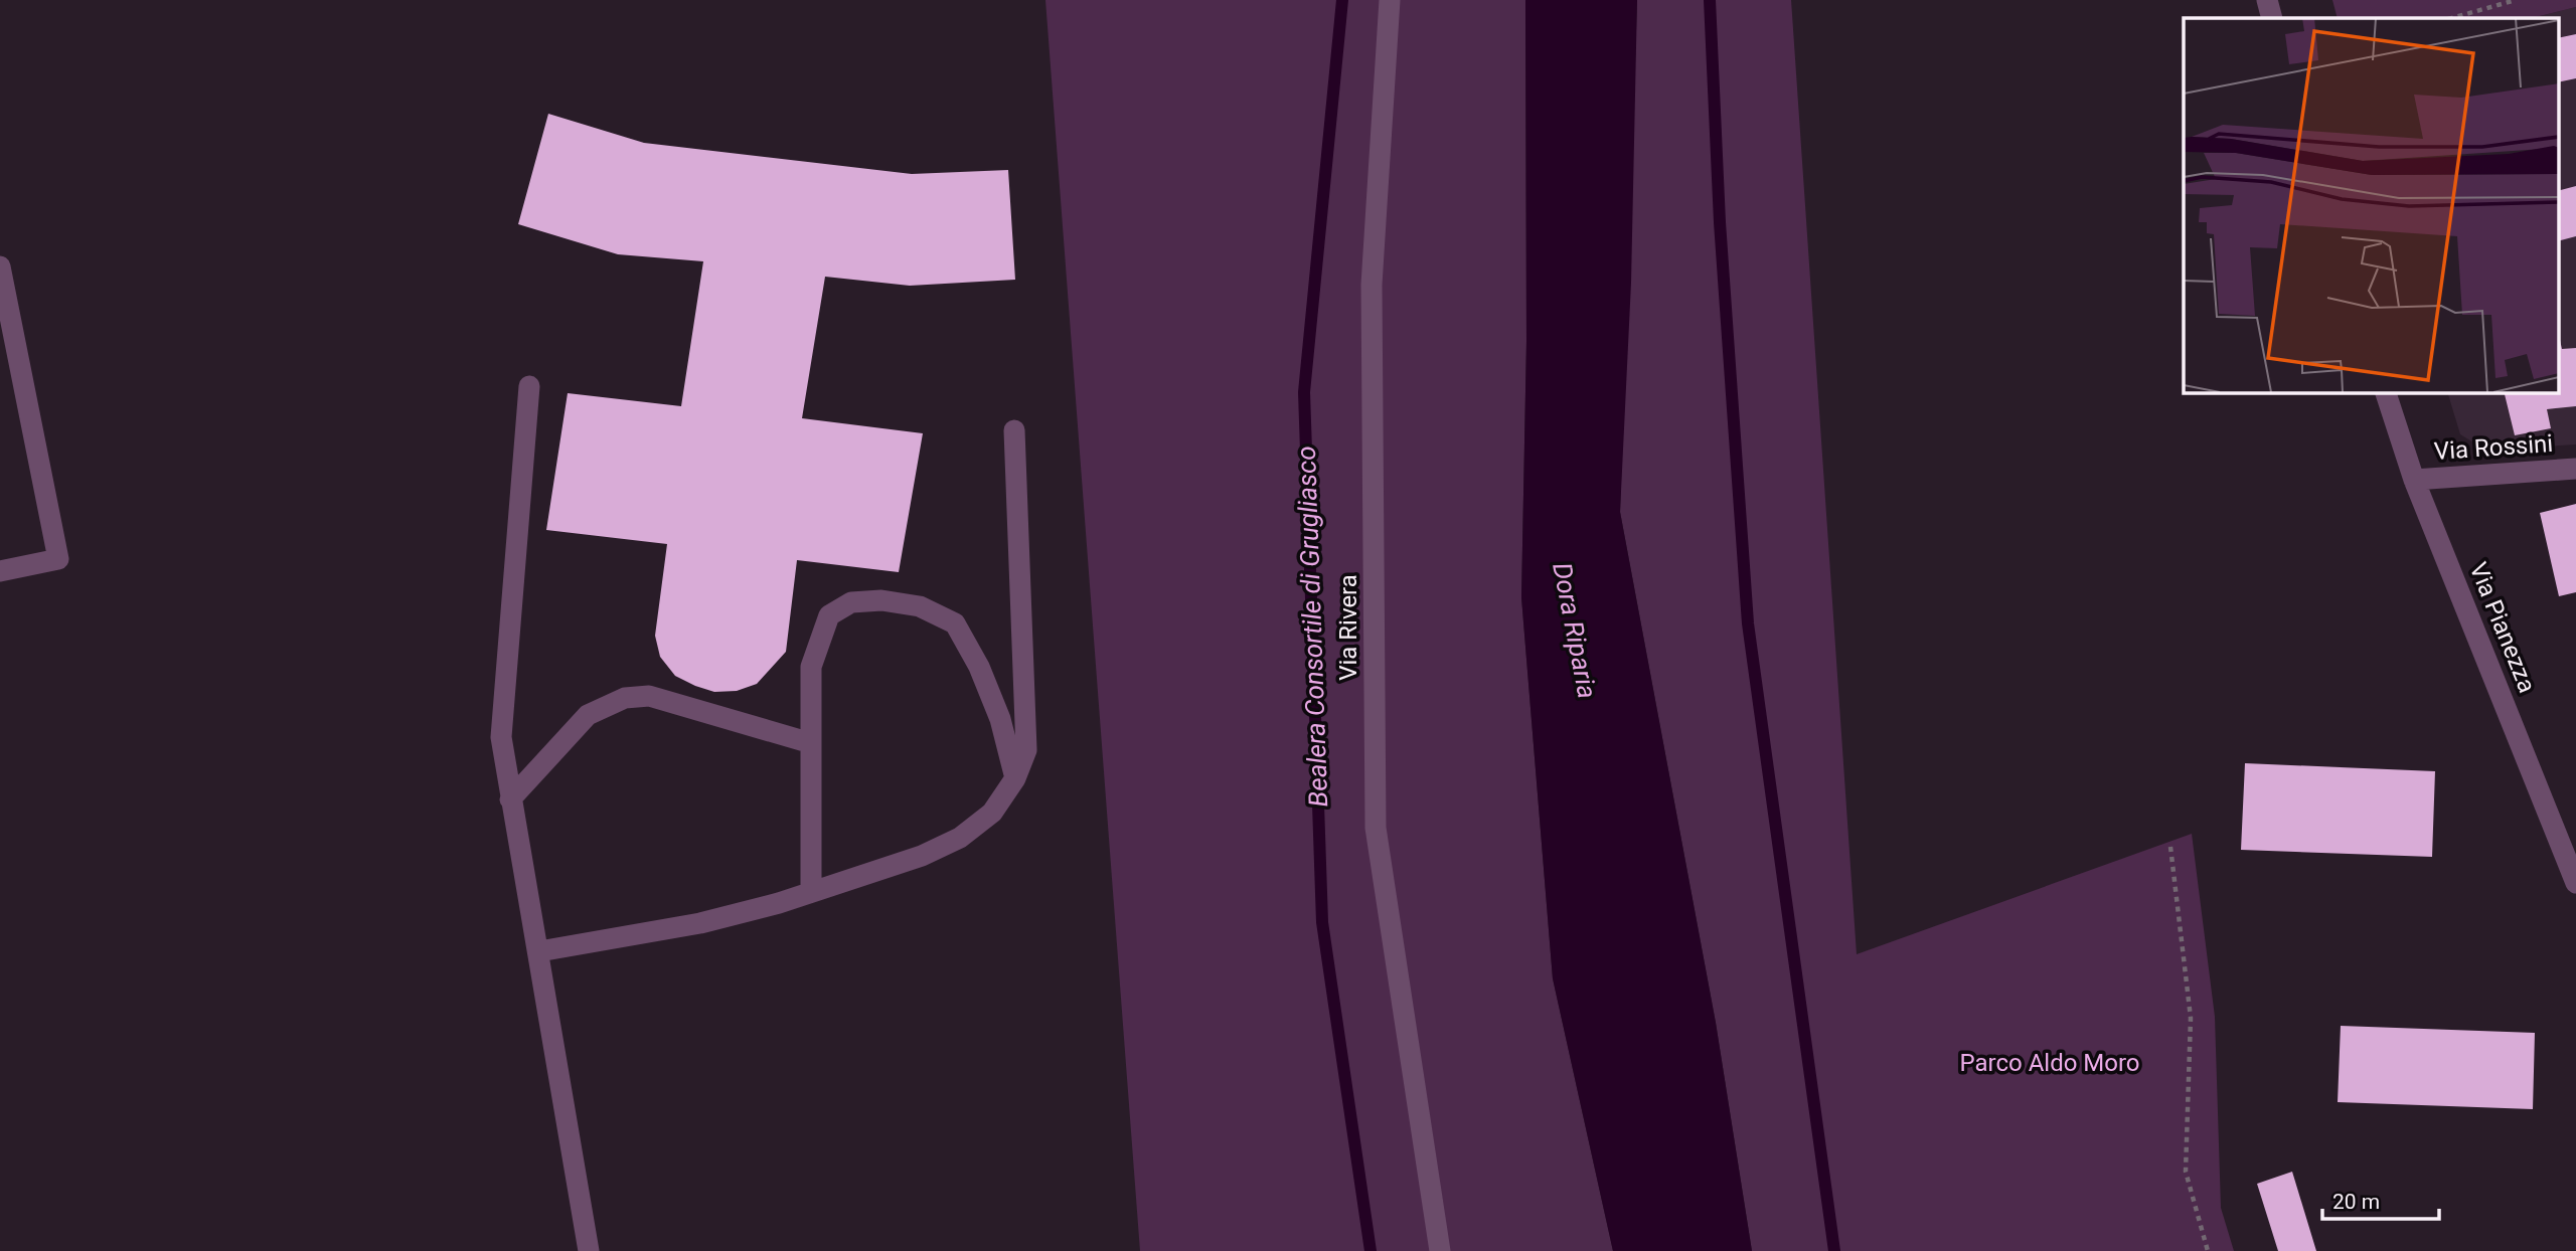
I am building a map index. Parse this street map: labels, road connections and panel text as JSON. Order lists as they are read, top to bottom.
{
  "streets": {
    "street": ["Via Rossini", "Via Rivera", "Via Pianezza"]
  },
  "crossings": [
    ["Via Rossini", "Via Pianezza"]
  ],
  "water": ["Bealera Consortile di Grugliasco", "Dora Riparia"],
  "parks": ["Parco Aldo Moro"],
  "scale_bar": "20 m"
}
